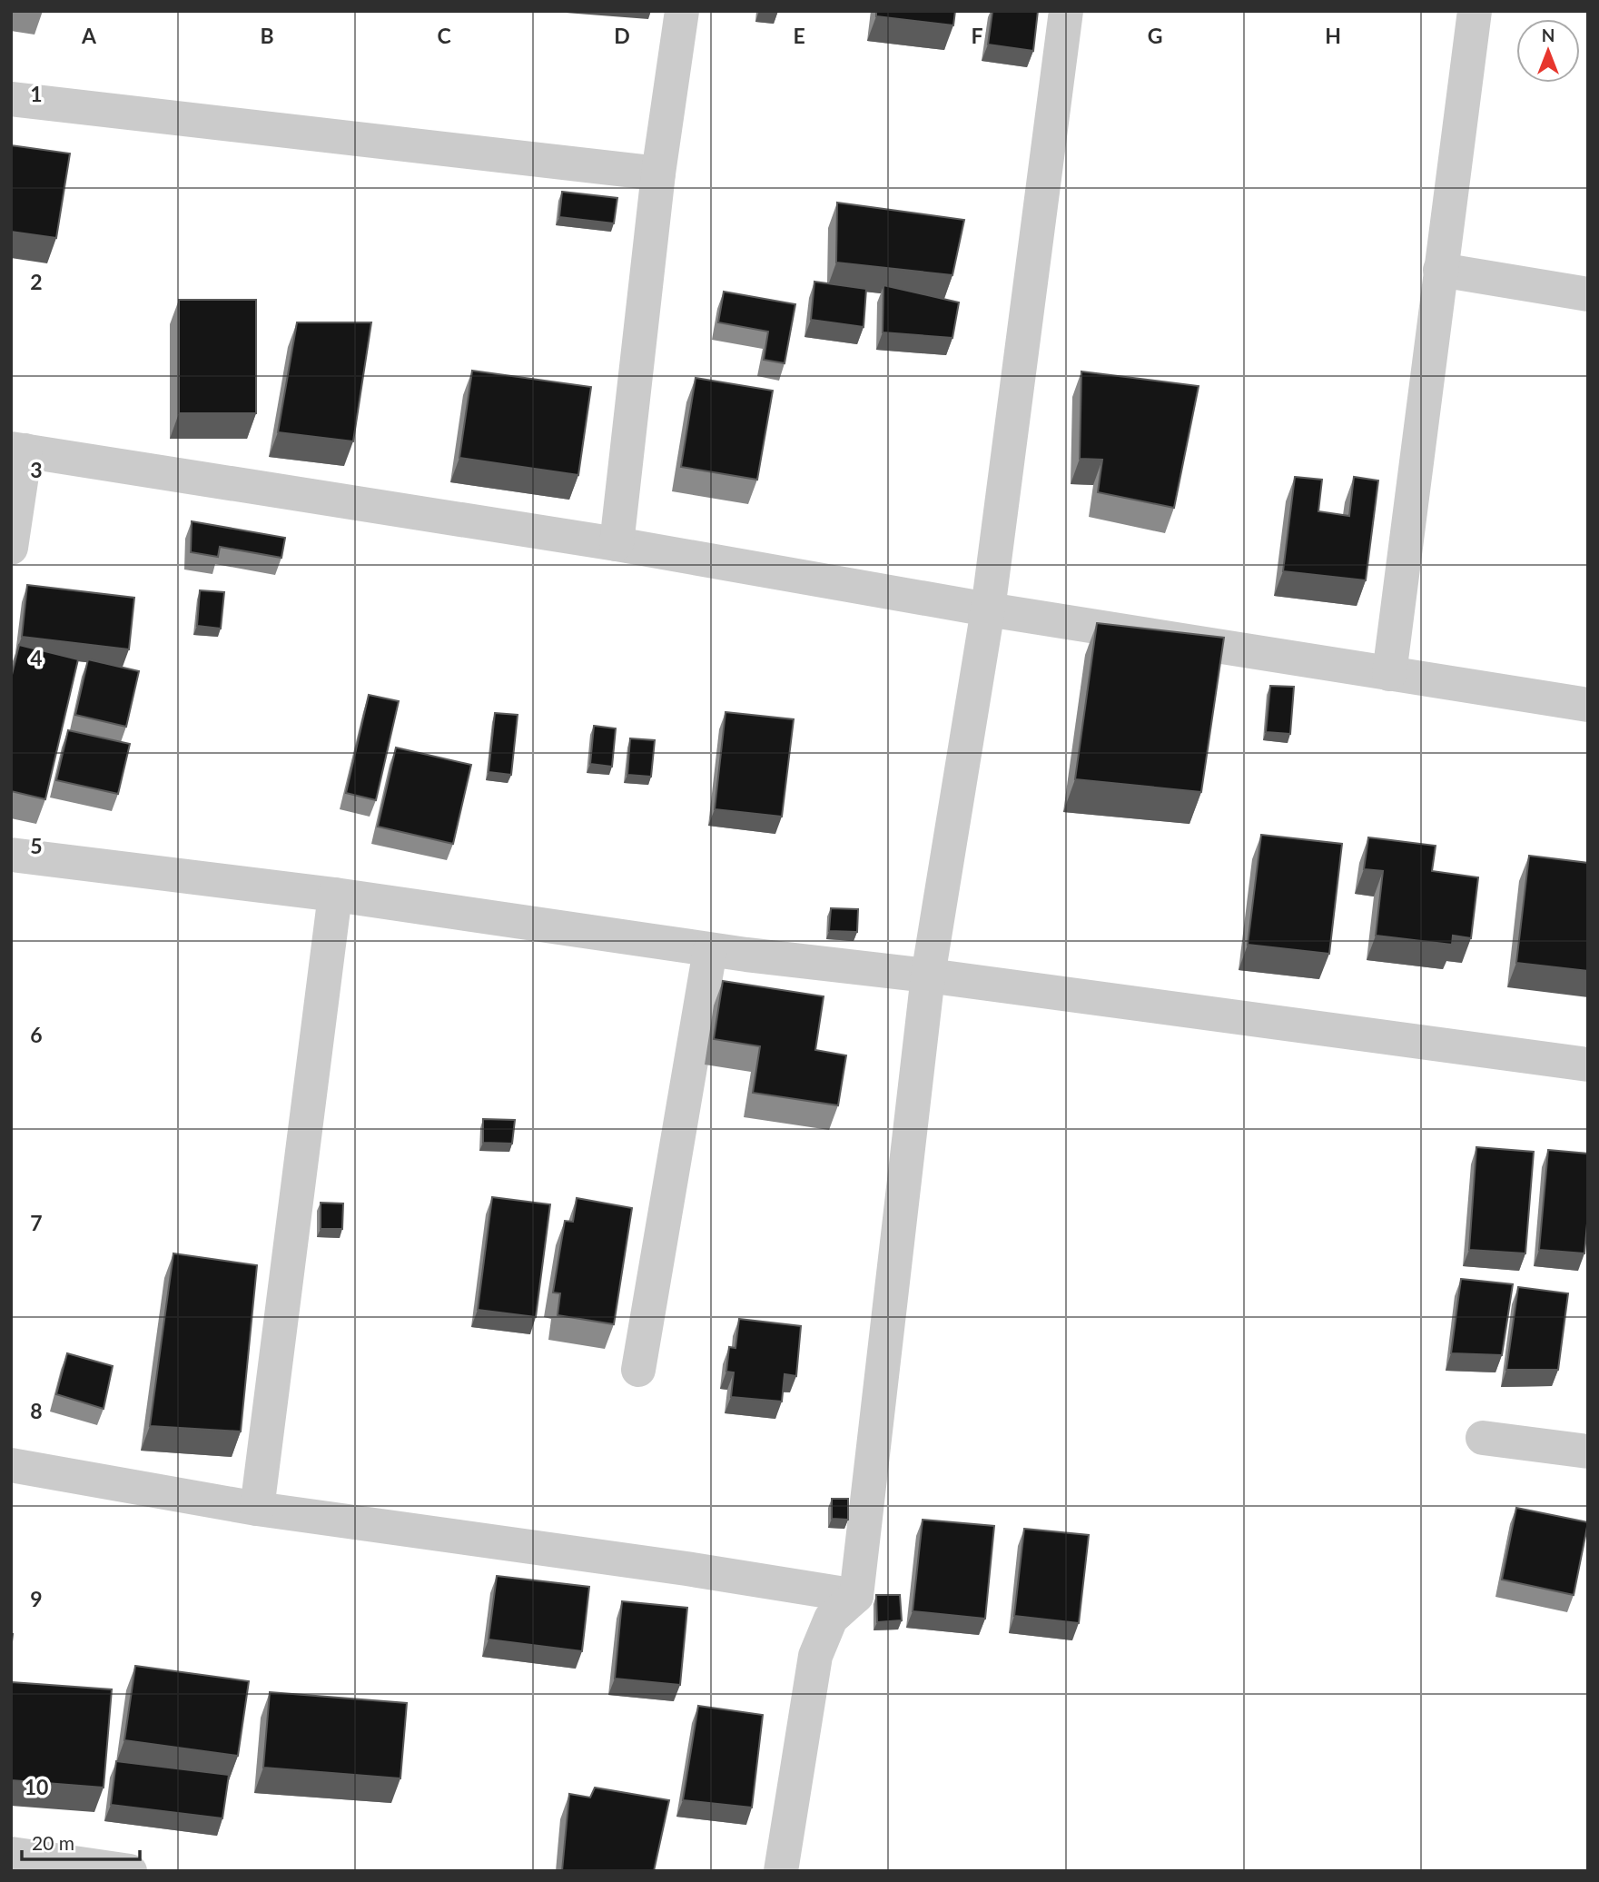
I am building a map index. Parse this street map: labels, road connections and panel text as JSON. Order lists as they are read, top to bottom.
{
  "scale_bar": "20 m",
  "north": "top",
  "grid": {
    "columns": [
      "A",
      "B",
      "C",
      "D",
      "E",
      "F",
      "G",
      "H"
    ],
    "rows": [
      "1",
      "2",
      "3",
      "4",
      "5",
      "6",
      "7",
      "8",
      "9",
      "10"
    ]
  }
}
